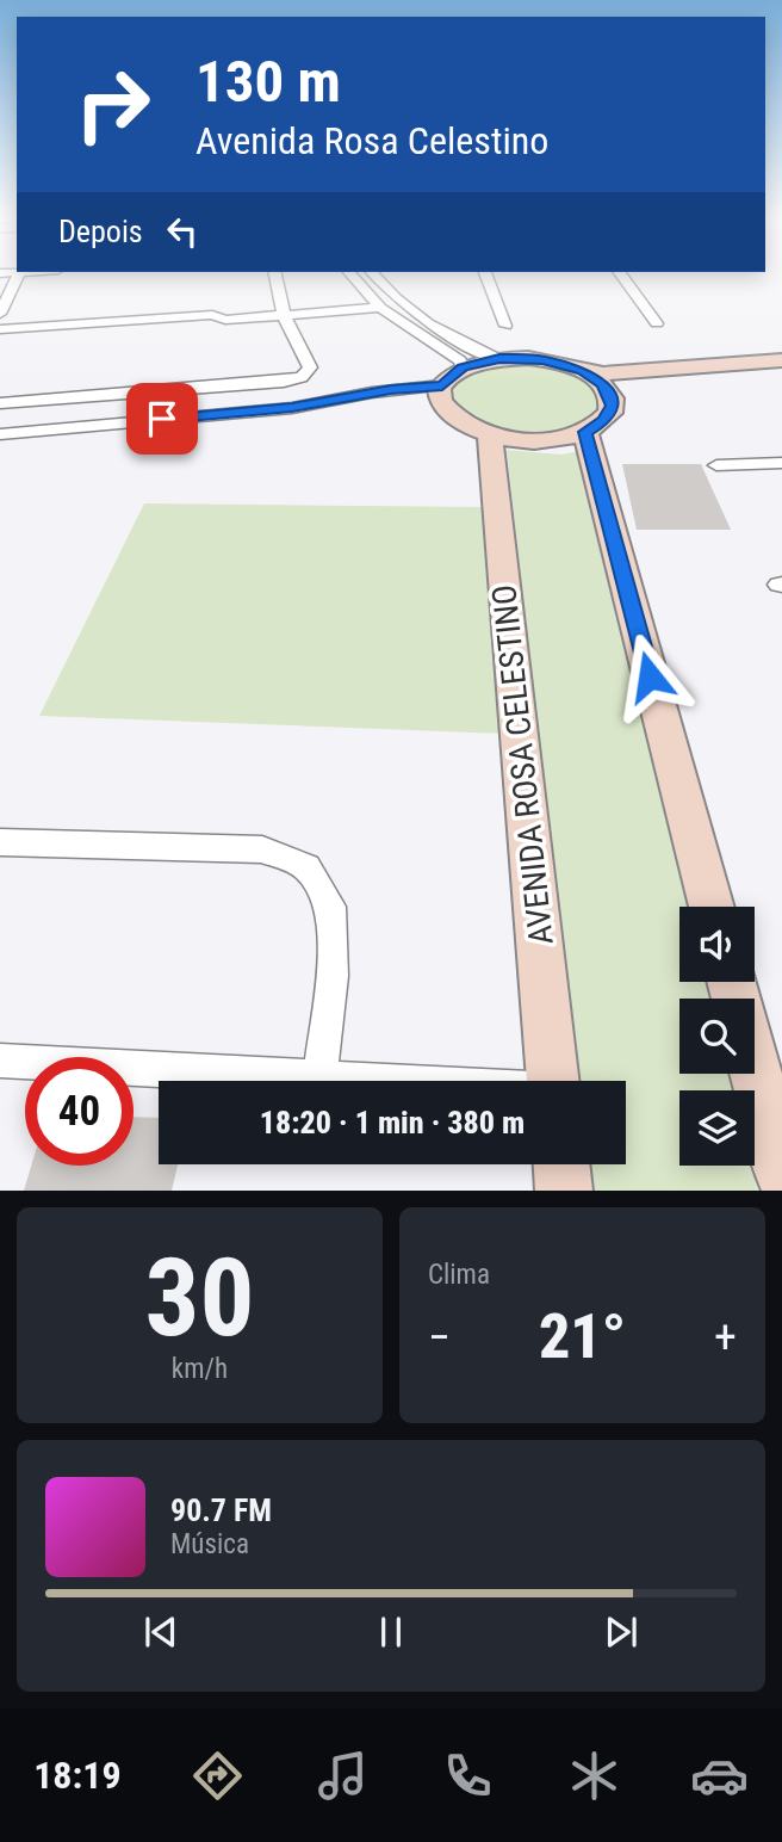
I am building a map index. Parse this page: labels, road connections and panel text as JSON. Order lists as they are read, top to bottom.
{
  "streets": {
    "street": ["AVENIDA ROSA CELESTINO"]
  },
  "page": {
    "turn": ["130 m", "Avenida Rosa Celestino"],
    "then": "Depois",
    "limit": "40",
    "trip": "18:20 · 1 min · 380 m",
    "tile": [
      ["30", "km/h"],
      "Clima"
    ],
    "heat": ["−", "21°", "+"],
    "song": ["90.7 FM", "Música"],
    "tabs": "18:19"
  }
}
